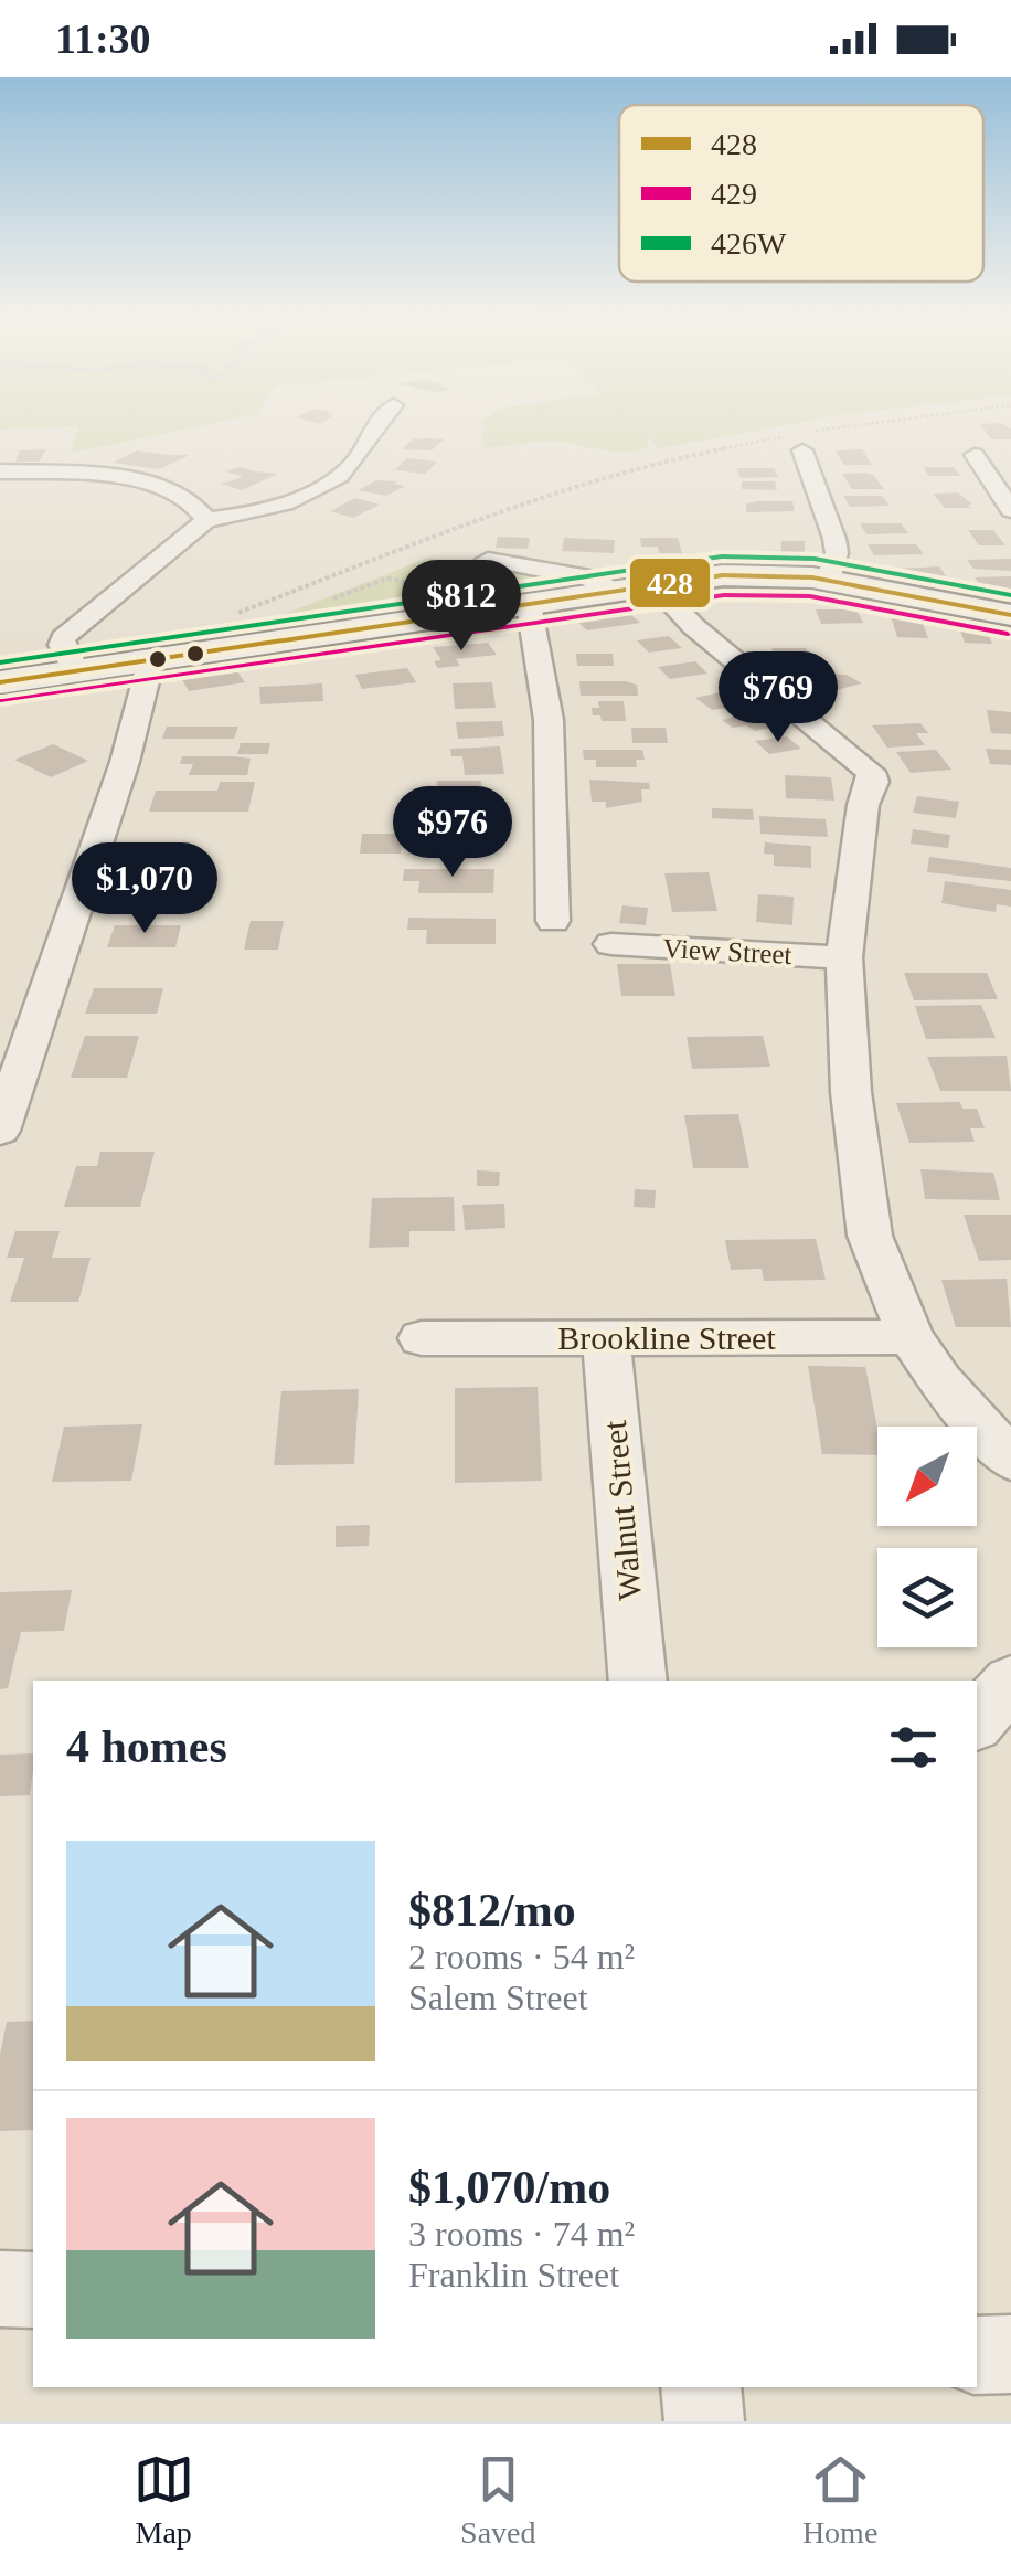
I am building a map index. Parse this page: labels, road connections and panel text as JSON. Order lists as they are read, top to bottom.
{
  "streets": {
    "street": ["View Street", "Brookline Street", "Walnut Street"]
  },
  "crossings": [
    ["Brookline Street", "Walnut Street"]
  ],
  "lines": ["transit line 426W", "transit line 428", "transit line 429"],
  "legend": ["428", "429", "426W"],
  "north": "bottom left",
  "page": {
    "status": "11:30",
    "price": [
      "$812",
      "$769",
      "$976",
      "$1,070"
    ],
    "heading": "4 homes",
    "list": [
      {
        "name": "$812/mo",
        "note": "2 rooms · 54 m² · Salem Street"
      },
      {
        "name": "$1,070/mo",
        "note": "3 rooms · 74 m² · Franklin Street"
      }
    ],
    "tabs": ["Map", "Saved", "Home"]
  }
}
